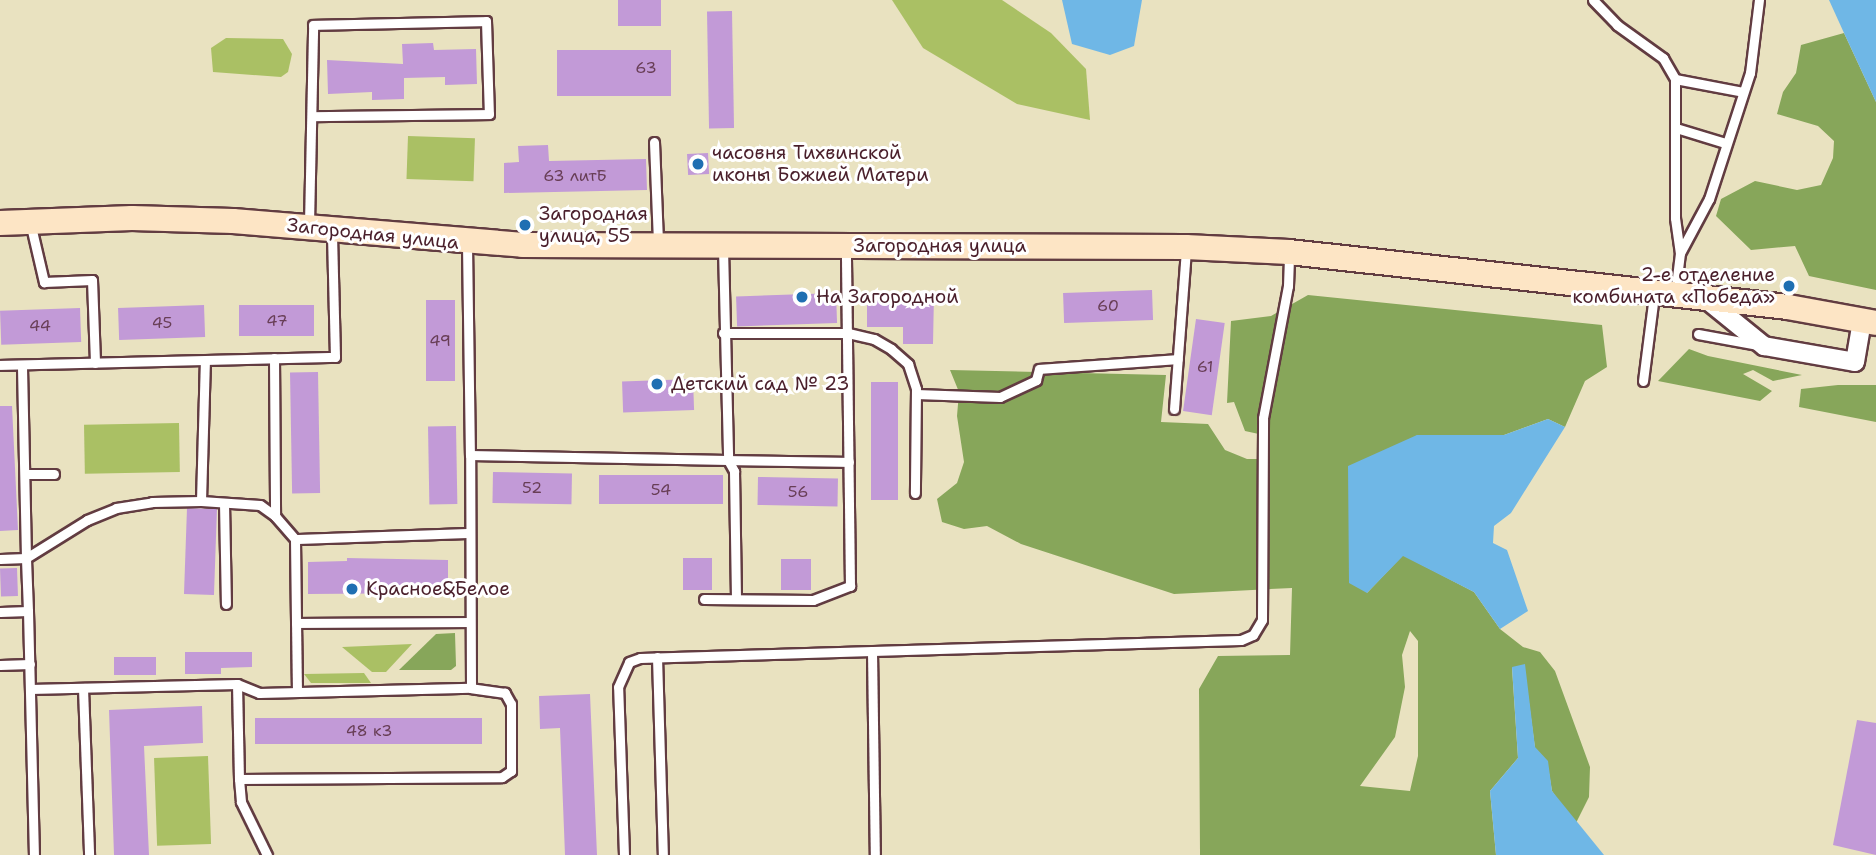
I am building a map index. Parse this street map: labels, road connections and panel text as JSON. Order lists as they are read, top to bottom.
{
  "streets": {
    "main road": ["Загородная улица"]
  },
  "places": [
    "часовня Тихвинской иконы Божией Матери",
    "Загородная улица, 55",
    "2-е отделение комбината «Победа»",
    "На Загородной",
    "Детский сад № 23",
    "Красное&Белое"
  ],
  "house_numbers": [
    "63",
    "63 литБ",
    "60",
    "47",
    "45",
    "44",
    "49",
    "61",
    "52",
    "54",
    "56",
    "48 к3"
  ]
}
